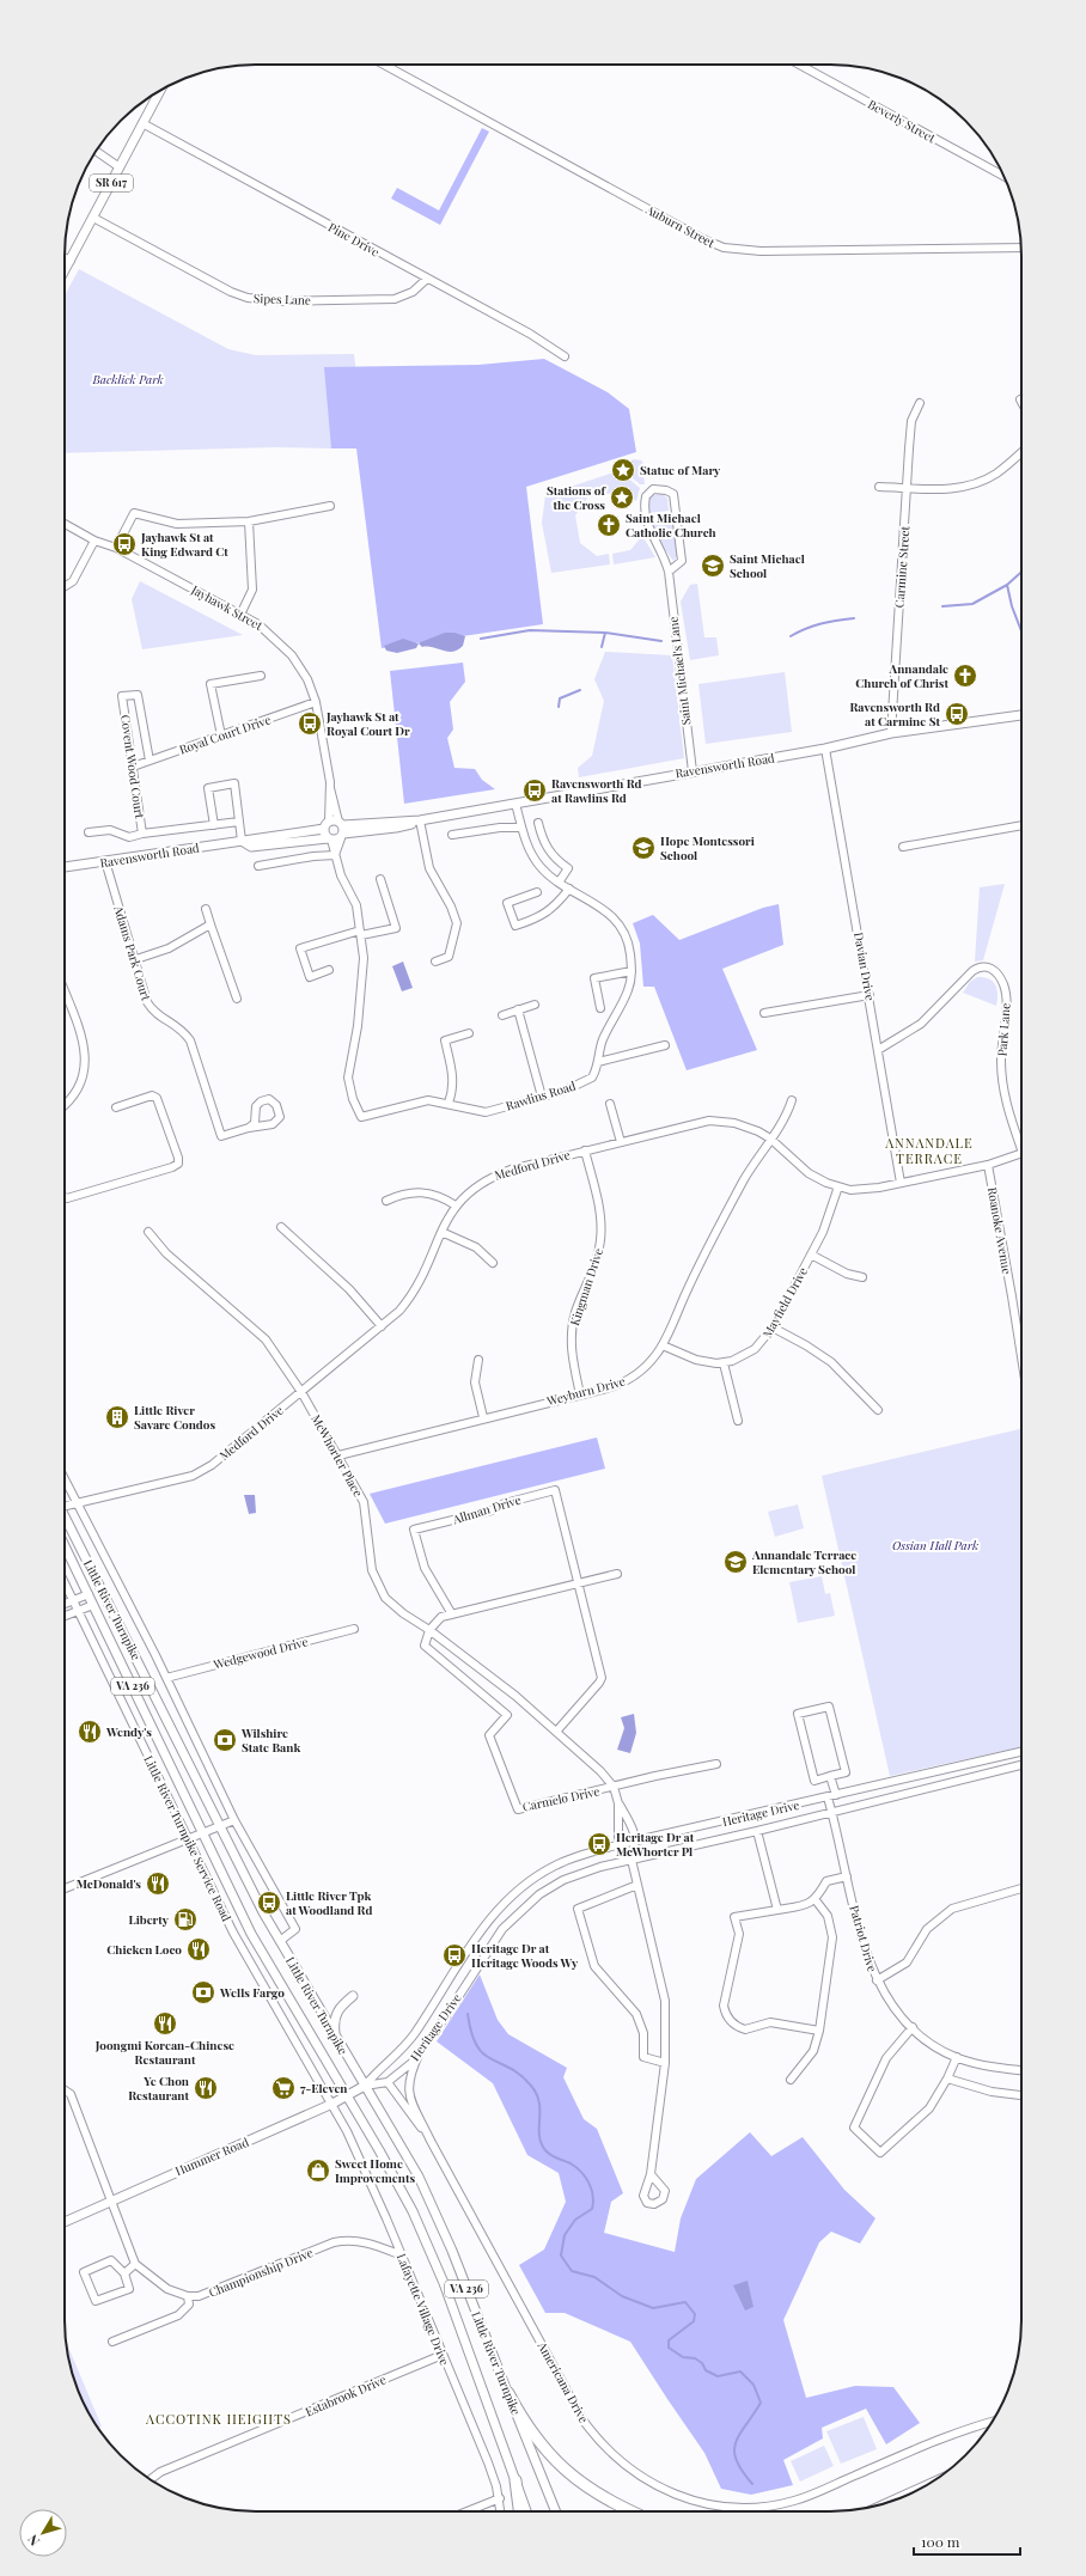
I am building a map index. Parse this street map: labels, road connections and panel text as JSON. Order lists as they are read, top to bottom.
{
  "streets": {
    "main road": [
      "SR 617",
      "Ravensworth Road",
      "Little River Turnpike",
      "VA 236",
      "Hummer Road"
    ],
    "street": [
      "Beverly Street",
      "Auburn Street",
      "Pine Drive",
      "Sipes Lane",
      "Carmine Street",
      "Jayhawk Street",
      "Saint Michael's Lane",
      "Royal Court Drive",
      "Covent Wood Court",
      "Adams Park Court",
      "Davian Drive",
      "Park Lane",
      "Rawlins Road",
      "Medford Drive",
      "Roanoke Avenue",
      "Kingman Drive",
      "Mayfield Drive",
      "Weyburn Drive",
      "McWhorter Place",
      "Allman Drive",
      "Wedgewood Drive",
      "Carmelo Drive",
      "Heritage Drive",
      "Little River Turnpike Service Road",
      "Patriot Drive",
      "Championship Drive",
      "Lafayette Village Drive",
      "Americana Drive",
      "Estabrook Drive"
    ]
  },
  "crossings": [
    ["SR 617", "Pine Drive"],
    ["SR 617", "Sipes Lane"],
    ["Pine Drive", "Sipes Lane"],
    ["Carmine Street", "Ravensworth Road"],
    ["Jayhawk Street", "Royal Court Drive"],
    ["Jayhawk Street", "Ravensworth Road"],
    ["Saint Michael's Lane", "Ravensworth Road"],
    ["Royal Court Drive", "Covent Wood Court"],
    ["Ravensworth Road", "Adams Park Court"],
    ["Ravensworth Road", "Davian Drive"],
    ["Ravensworth Road", "Rawlins Road"],
    ["Davian Drive", "Park Lane"],
    ["Davian Drive", "Medford Drive"],
    ["Medford Drive", "Roanoke Avenue"],
    ["Medford Drive", "Kingman Drive"],
    ["Medford Drive", "Mayfield Drive"],
    ["Medford Drive", "Weyburn Drive"],
    ["Medford Drive", "McWhorter Place"],
    ["Kingman Drive", "Weyburn Drive"],
    ["Weyburn Drive", "McWhorter Place"],
    ["McWhorter Place", "Allman Drive"],
    ["McWhorter Place", "Carmelo Drive"],
    ["Little River Turnpike", "Heritage Drive"],
    ["Little River Turnpike", "Hummer Road"],
    ["Heritage Drive", "Patriot Drive"],
    ["Heritage Drive", "Hummer Road"],
    ["Heritage Drive", "Americana Drive"],
    ["Little River Turnpike Service Road", "Hummer Road"],
    ["Little River Turnpike Service Road", "Lafayette Village Drive"],
    ["Hummer Road", "Lafayette Village Drive"],
    ["Championship Drive", "Lafayette Village Drive"],
    ["Lafayette Village Drive", "Estabrook Drive"]
  ],
  "districts": ["ANNANDALE TERRACE", "ACCOTINK HEIGHTS"],
  "parks": ["Backlick Park", "Ossian Hall Park"],
  "places": {
    "place": ["Statue of Mary", "Stations of the Cross"],
    "church": ["Saint Michael Catholic Church", "Annandale Church of Christ"],
    "bus stop": [
      "Jayhawk St at King Edward Ct",
      "Ravensworth Rd at Carmine St",
      "Jayhawk St at Royal Court Dr",
      "Ravensworth Rd at Rawlins Rd",
      "Heritage Dr at McWhorter Pl",
      "Little River Tpk at Woodland Rd",
      "Heritage Dr at Heritage Woods Wy"
    ],
    "school or university": ["Saint Michael School", "Hope Montessori School", "Annandale Terrace Elementary School"],
    "building": ["Little River Savare Condos"],
    "restaurant": [
      "Wendy's",
      "McDonald's",
      "Chicken Loco",
      "Joongmi Korean-Chinese Restaurant",
      "Ye Chon Restaurant"
    ],
    "bank": ["Wilshire State Bank", "Wells Fargo"],
    "fuel station": ["Liberty"],
    "supermarket": ["7-Eleven"],
    "shop": ["Sweet Home Improvements"]
  },
  "scale_bar": "100 m",
  "north": "bottom left"
}
